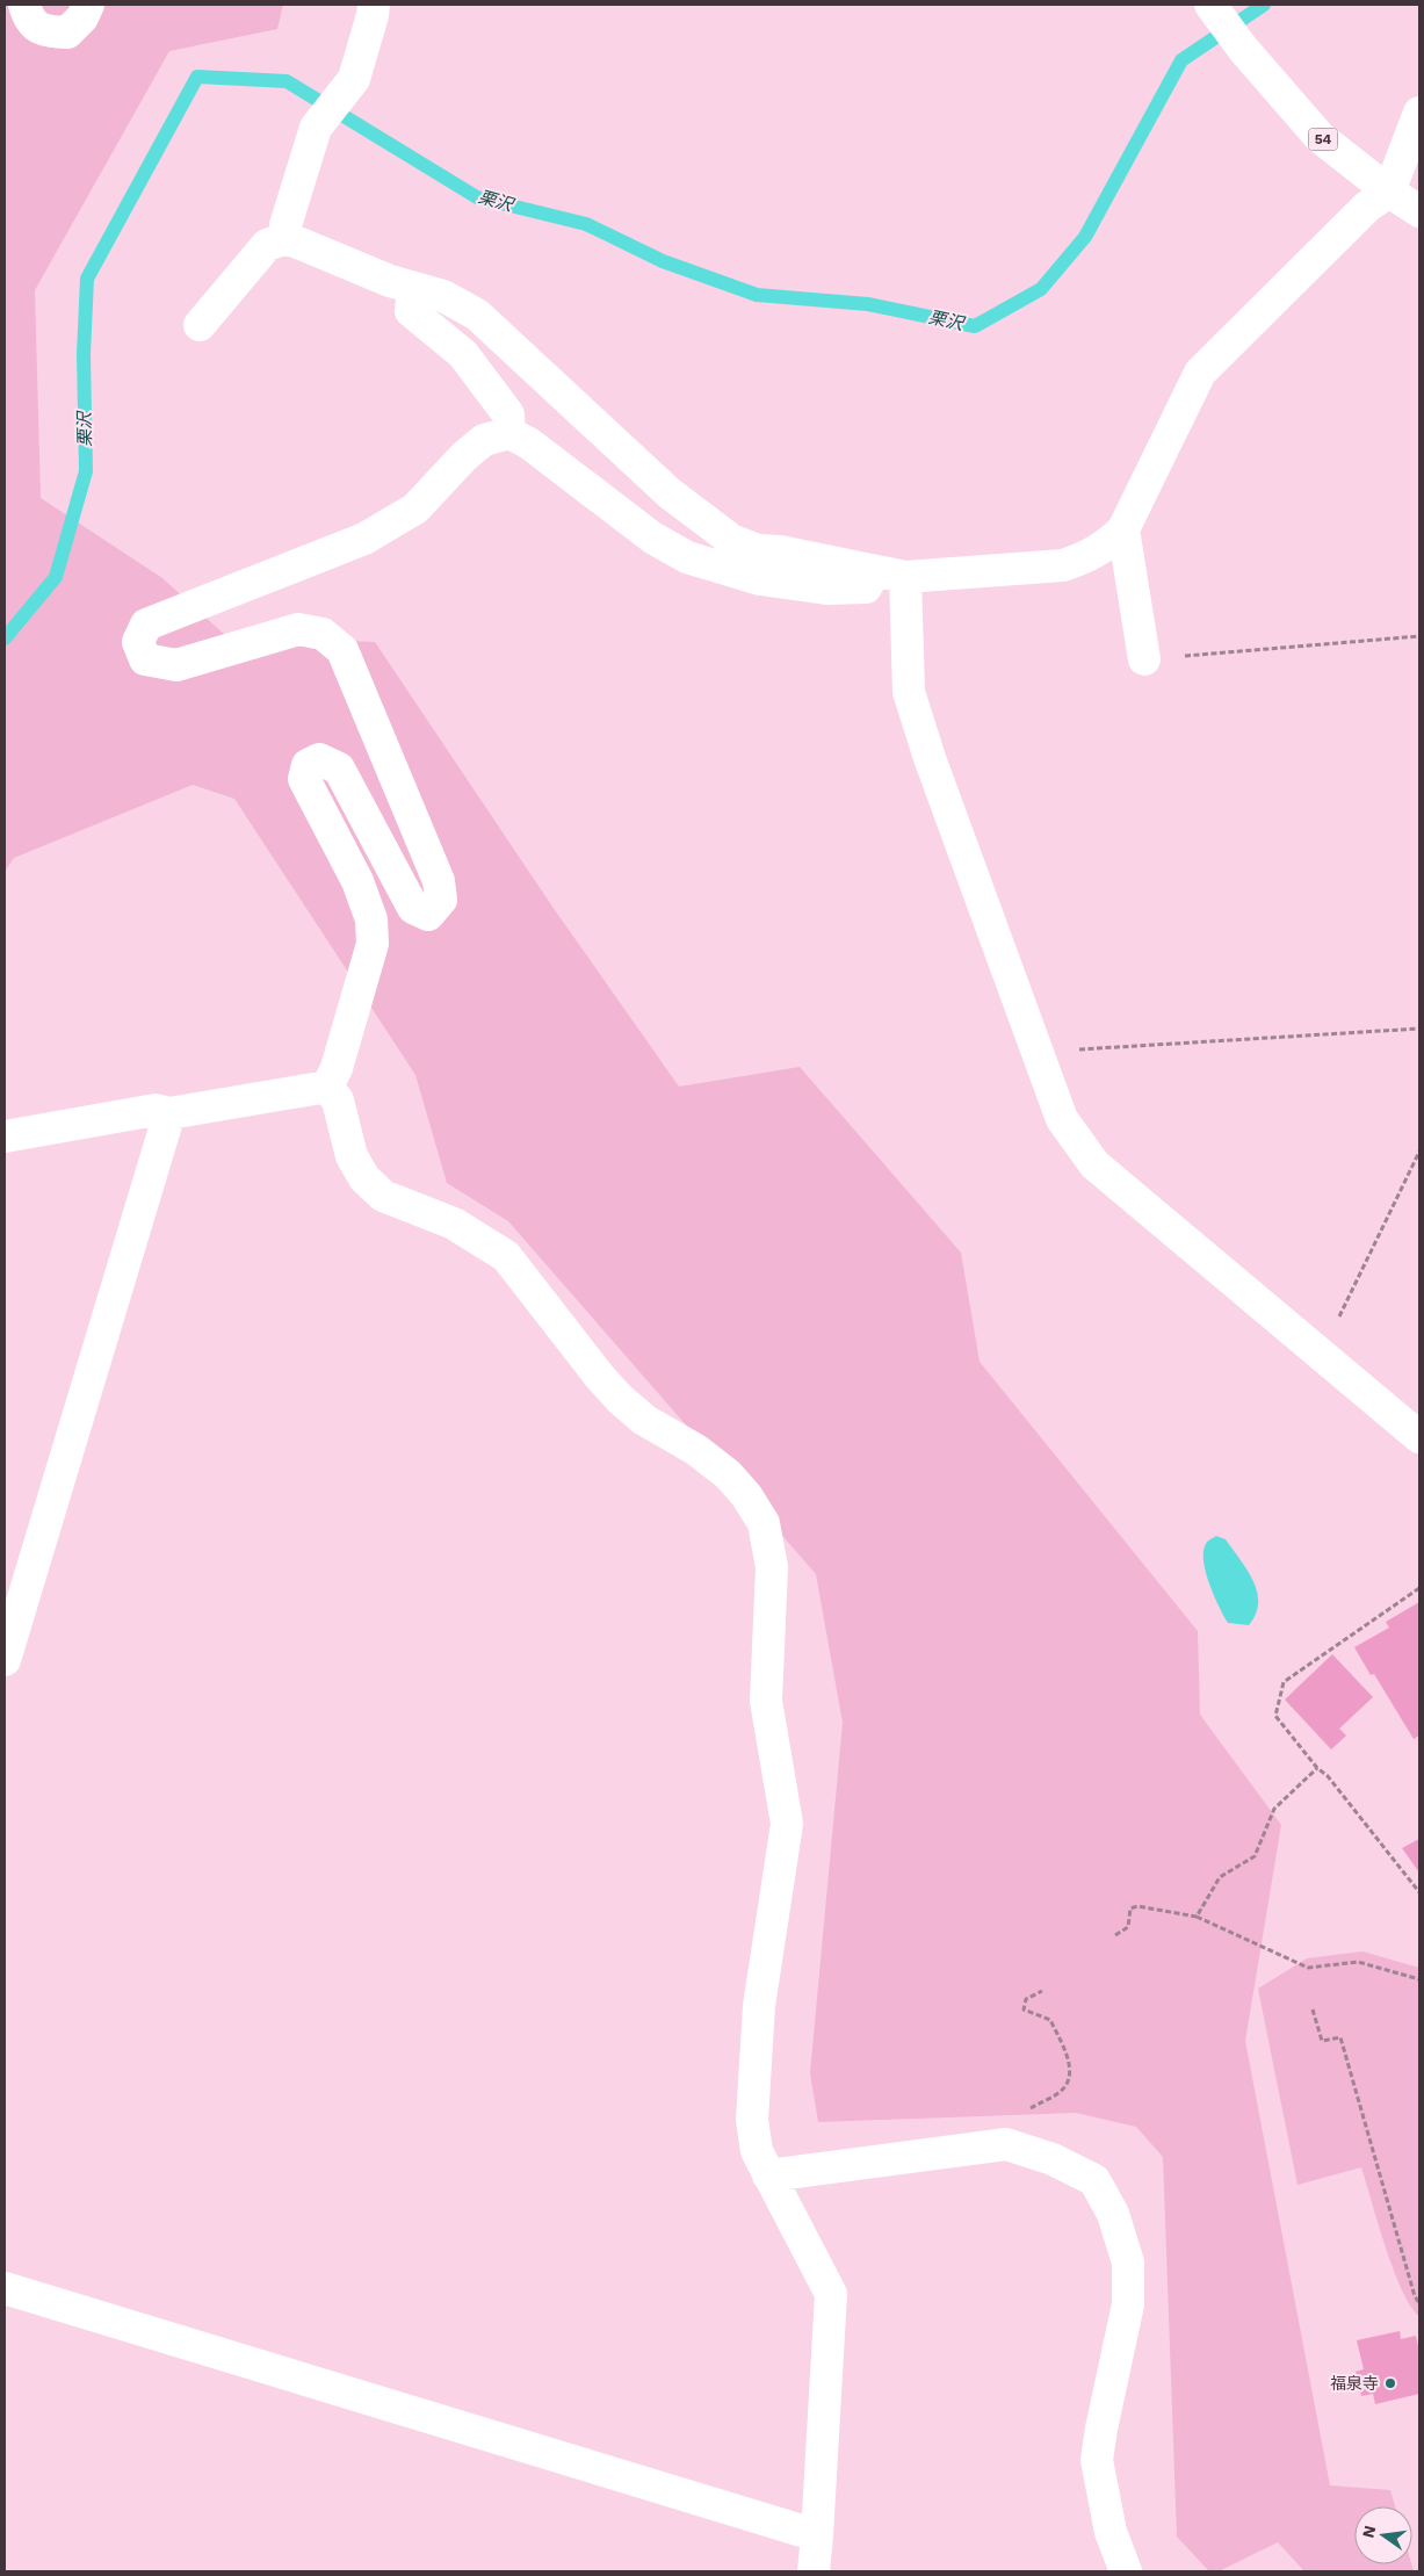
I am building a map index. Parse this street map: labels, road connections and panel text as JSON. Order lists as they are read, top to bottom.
{
  "streets": {
    "street": ["54"]
  },
  "water": ["栗沢"],
  "places": ["福泉寺"],
  "north": "left"
}
